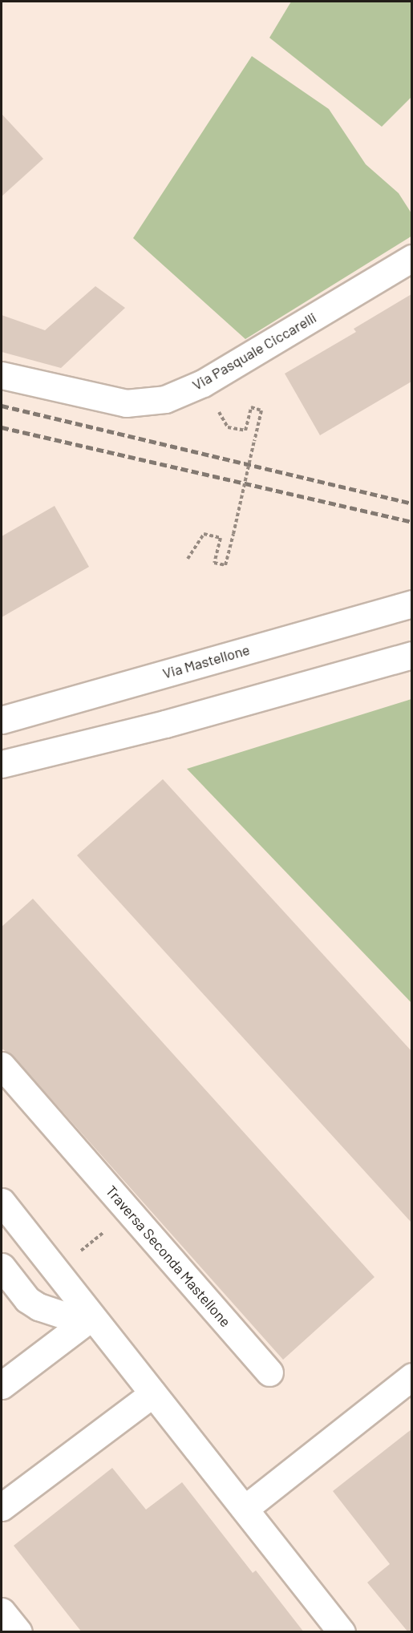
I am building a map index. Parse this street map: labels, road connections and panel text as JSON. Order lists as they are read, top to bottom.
{
  "streets": {
    "street": ["Via Pasquale Ciccarelli", "Via Mastellone", "Traversa Seconda Mastellone"]
  }
}
